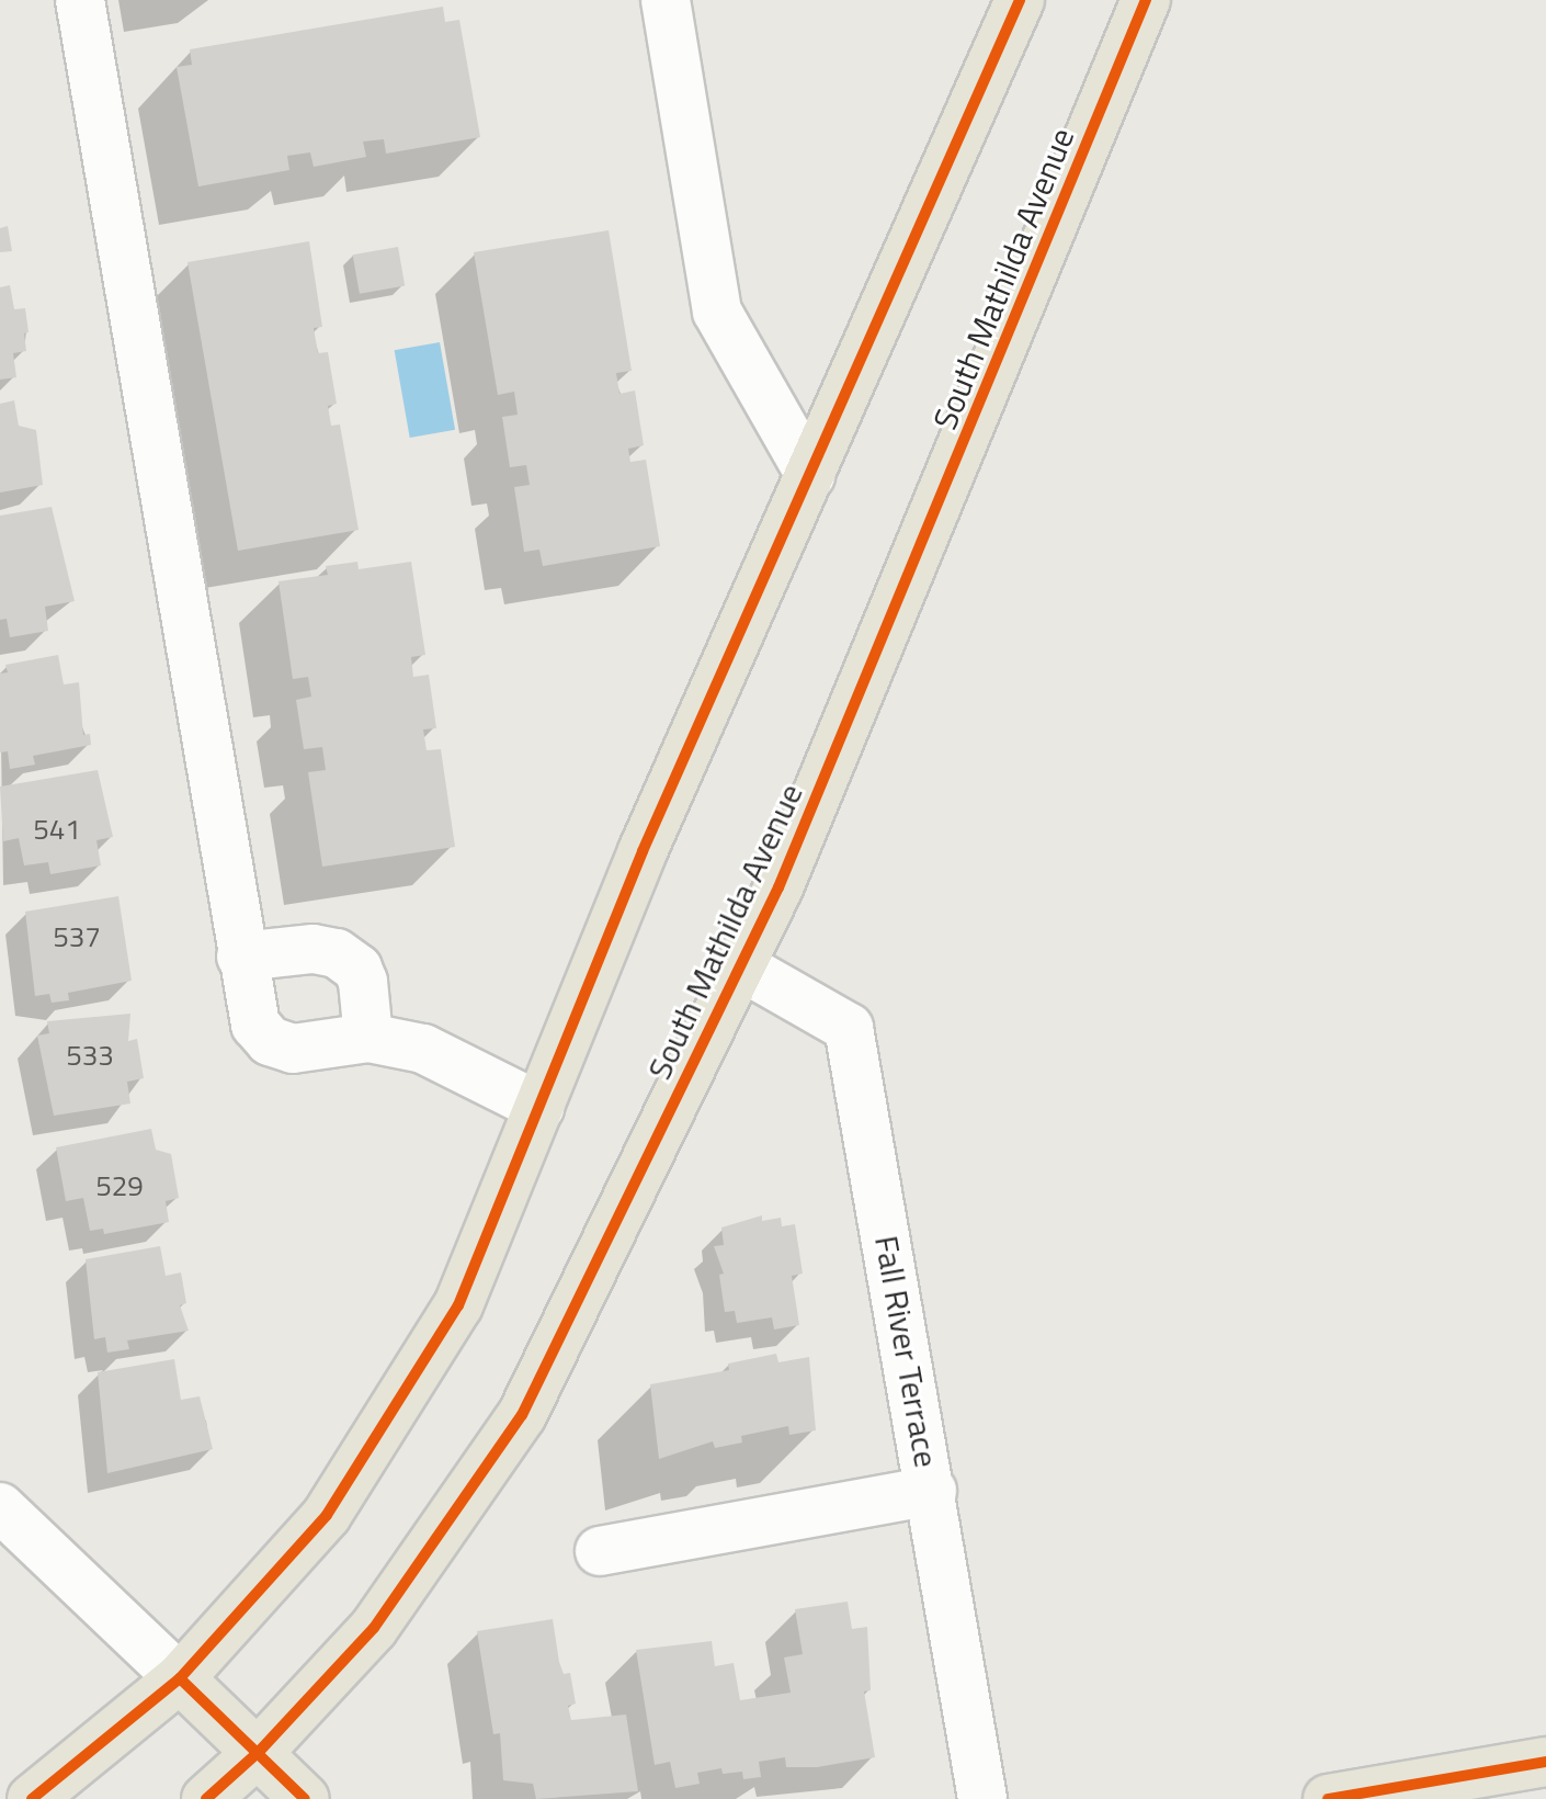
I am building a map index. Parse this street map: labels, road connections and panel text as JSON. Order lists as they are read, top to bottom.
{
  "streets": {
    "main road": ["South Mathilda Avenue"],
    "street": ["Fall River Terrace"]
  },
  "crossings": [
    ["South Mathilda Avenue", "Fall River Terrace"]
  ],
  "house_numbers": [
    "541",
    "537",
    "533",
    "529"
  ]
}
